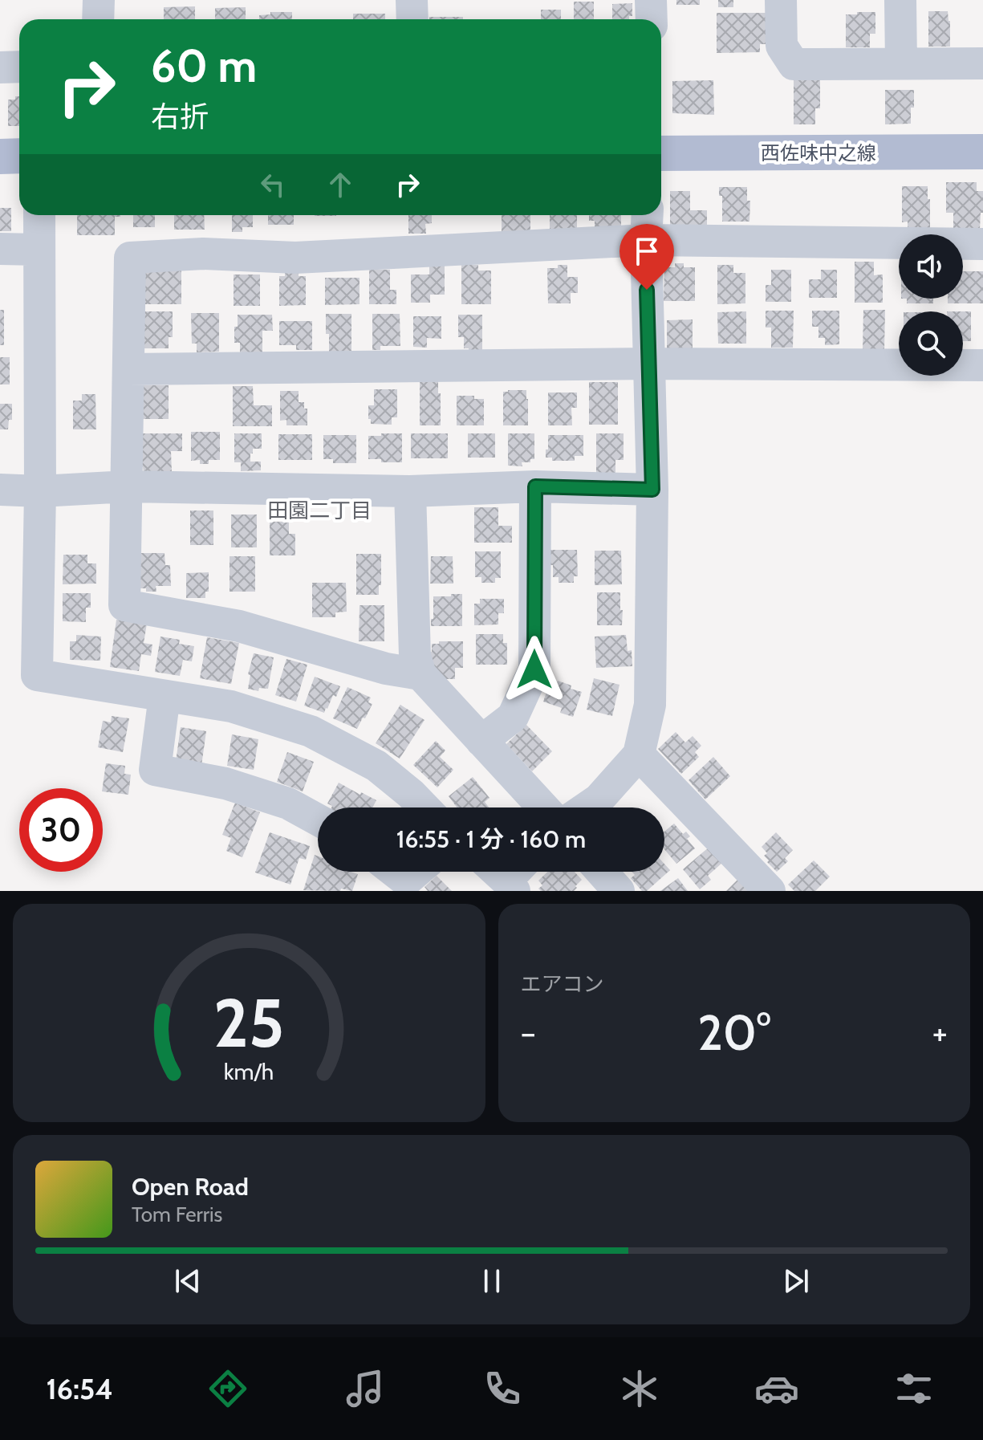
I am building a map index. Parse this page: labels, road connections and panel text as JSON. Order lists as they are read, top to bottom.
{
  "streets": {
    "main road": ["西佐味中之線"]
  },
  "districts": ["田園二丁目"],
  "page": {
    "turn": ["60 m", "右折"],
    "limit": "30",
    "trip": "16:55 · 1 分 · 160 m",
    "tile": "エアコン",
    "heat": ["−", "20°", "+"],
    "song": ["Open Road", "Tom Ferris"],
    "tabs": "16:54",
    "gauge": ["25", "km/h"]
  }
}
